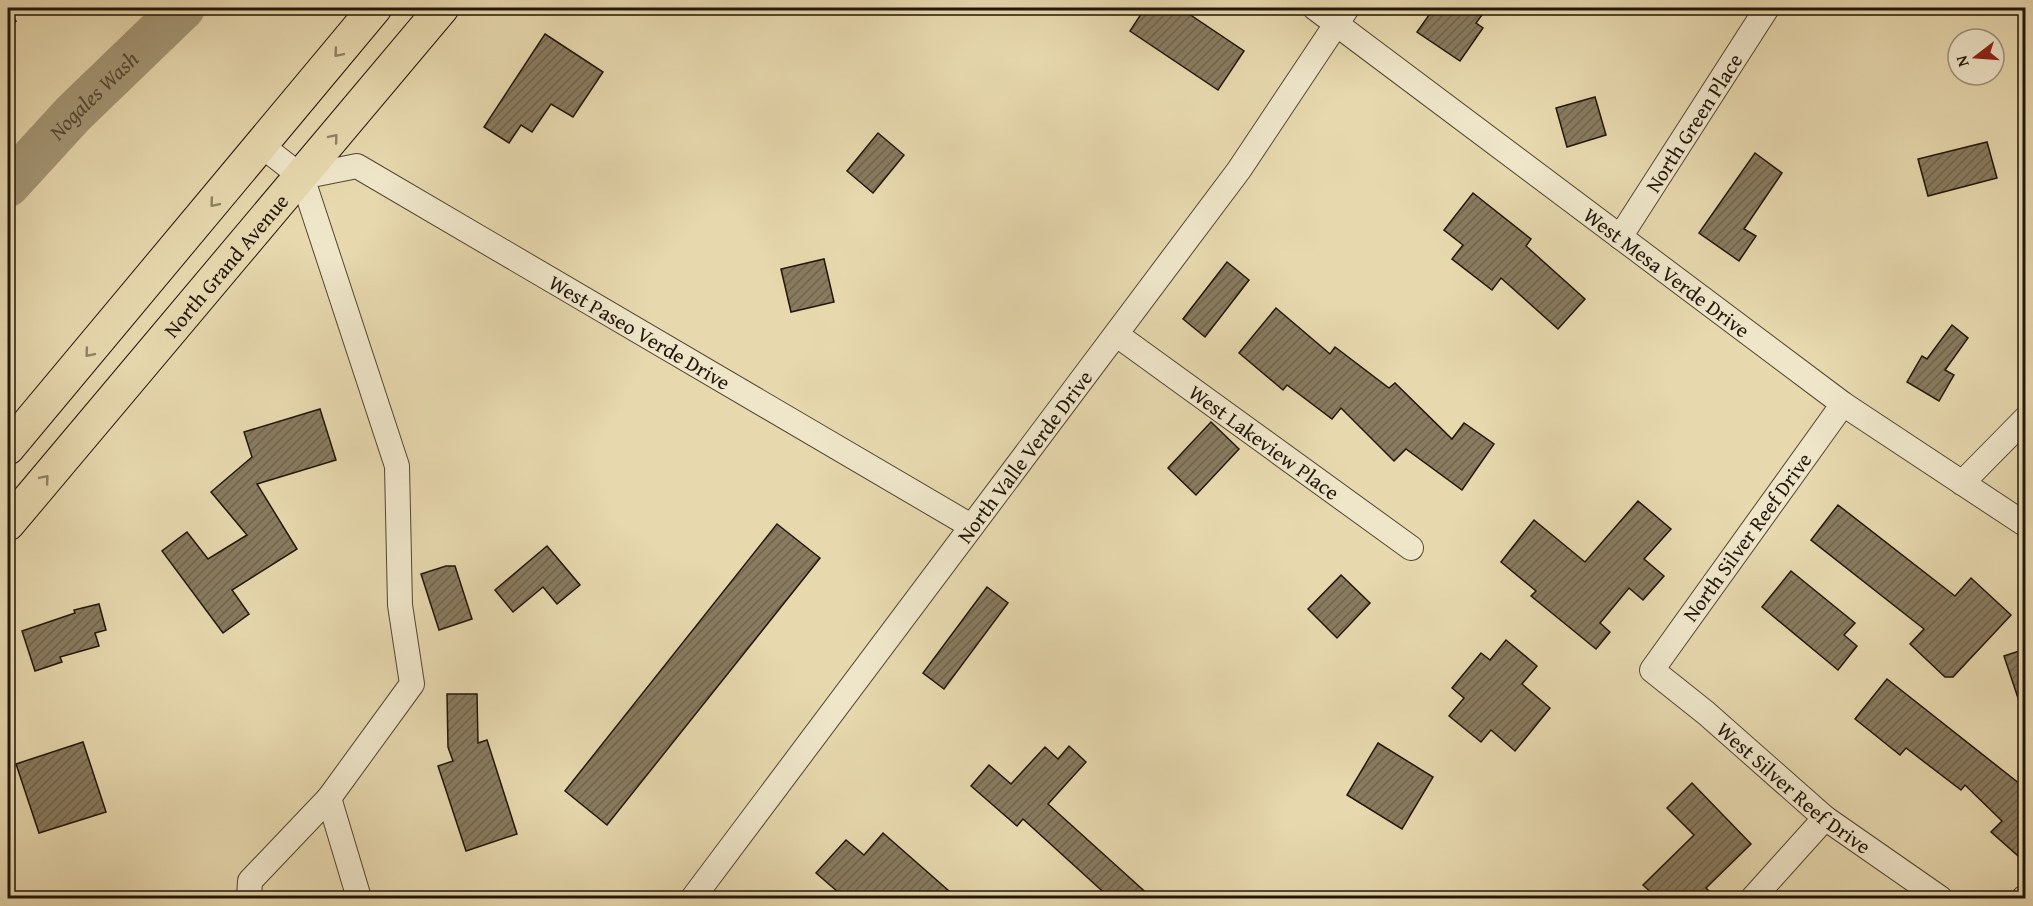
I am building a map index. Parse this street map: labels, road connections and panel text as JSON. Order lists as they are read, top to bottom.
{
  "streets": {
    "main road": ["North Grand Avenue"],
    "street": [
      "North Green Place",
      "West Mesa Verde Drive",
      "West Paseo Verde Drive",
      "West Lakeview Place",
      "North Valle Verde Drive",
      "North Silver Reef Drive",
      "West Silver Reef Drive"
    ]
  },
  "crossings": [
    ["North Green Place", "West Mesa Verde Drive"],
    ["North Grand Avenue", "West Paseo Verde Drive"],
    ["West Mesa Verde Drive", "North Valle Verde Drive"],
    ["West Mesa Verde Drive", "North Silver Reef Drive"],
    ["West Paseo Verde Drive", "North Valle Verde Drive"],
    ["West Lakeview Place", "North Valle Verde Drive"],
    ["North Silver Reef Drive", "West Silver Reef Drive"]
  ],
  "water": ["Nogales Wash"],
  "north": "left"
}
